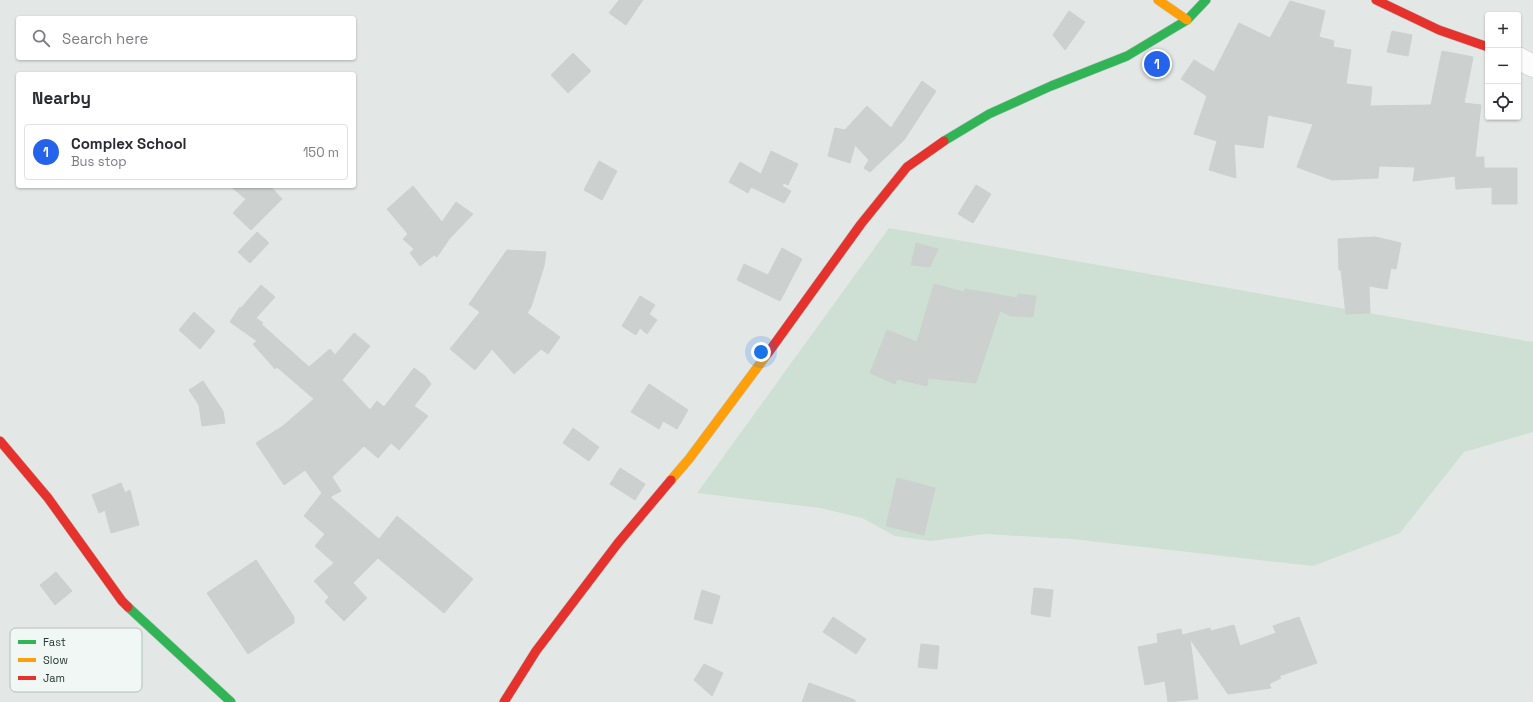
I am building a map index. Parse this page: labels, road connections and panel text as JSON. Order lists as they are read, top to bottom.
{
  "legend": ["Fast", "Slow", "Jam"],
  "page": {
    "map_buttons": ["+", "−"],
    "search": "Search here",
    "pins": "1",
    "heading": "Nearby",
    "list": [
      {
        "mark": "1",
        "name": "Complex School",
        "note": "Bus stop",
        "value": "150 m"
      }
    ]
  }
}
